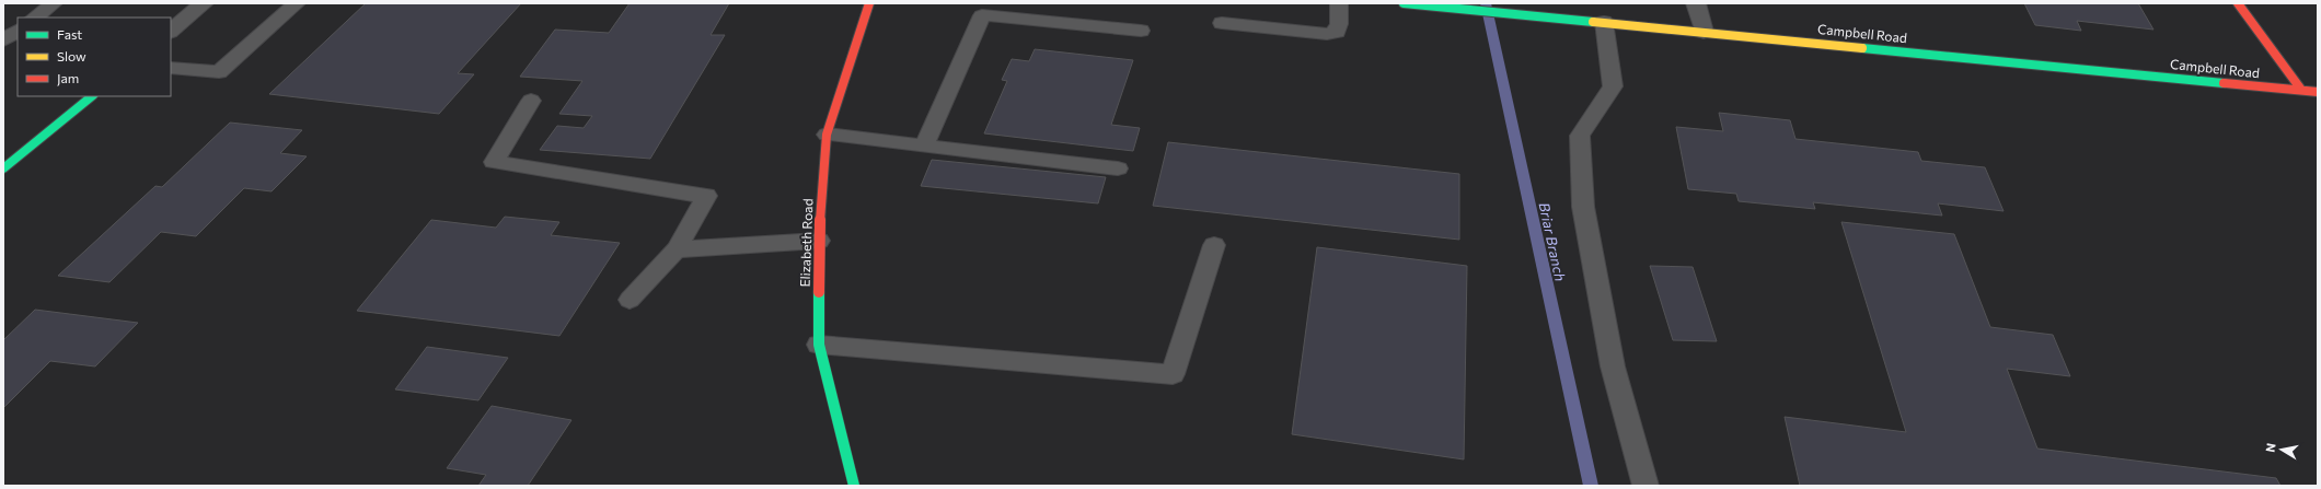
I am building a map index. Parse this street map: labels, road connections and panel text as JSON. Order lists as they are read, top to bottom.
{
  "streets": {
    "street": ["Campbell Road", "Elizabeth Road"]
  },
  "water": ["Briar Branch"],
  "legend": ["Fast", "Slow", "Jam"],
  "north": "left"
}
